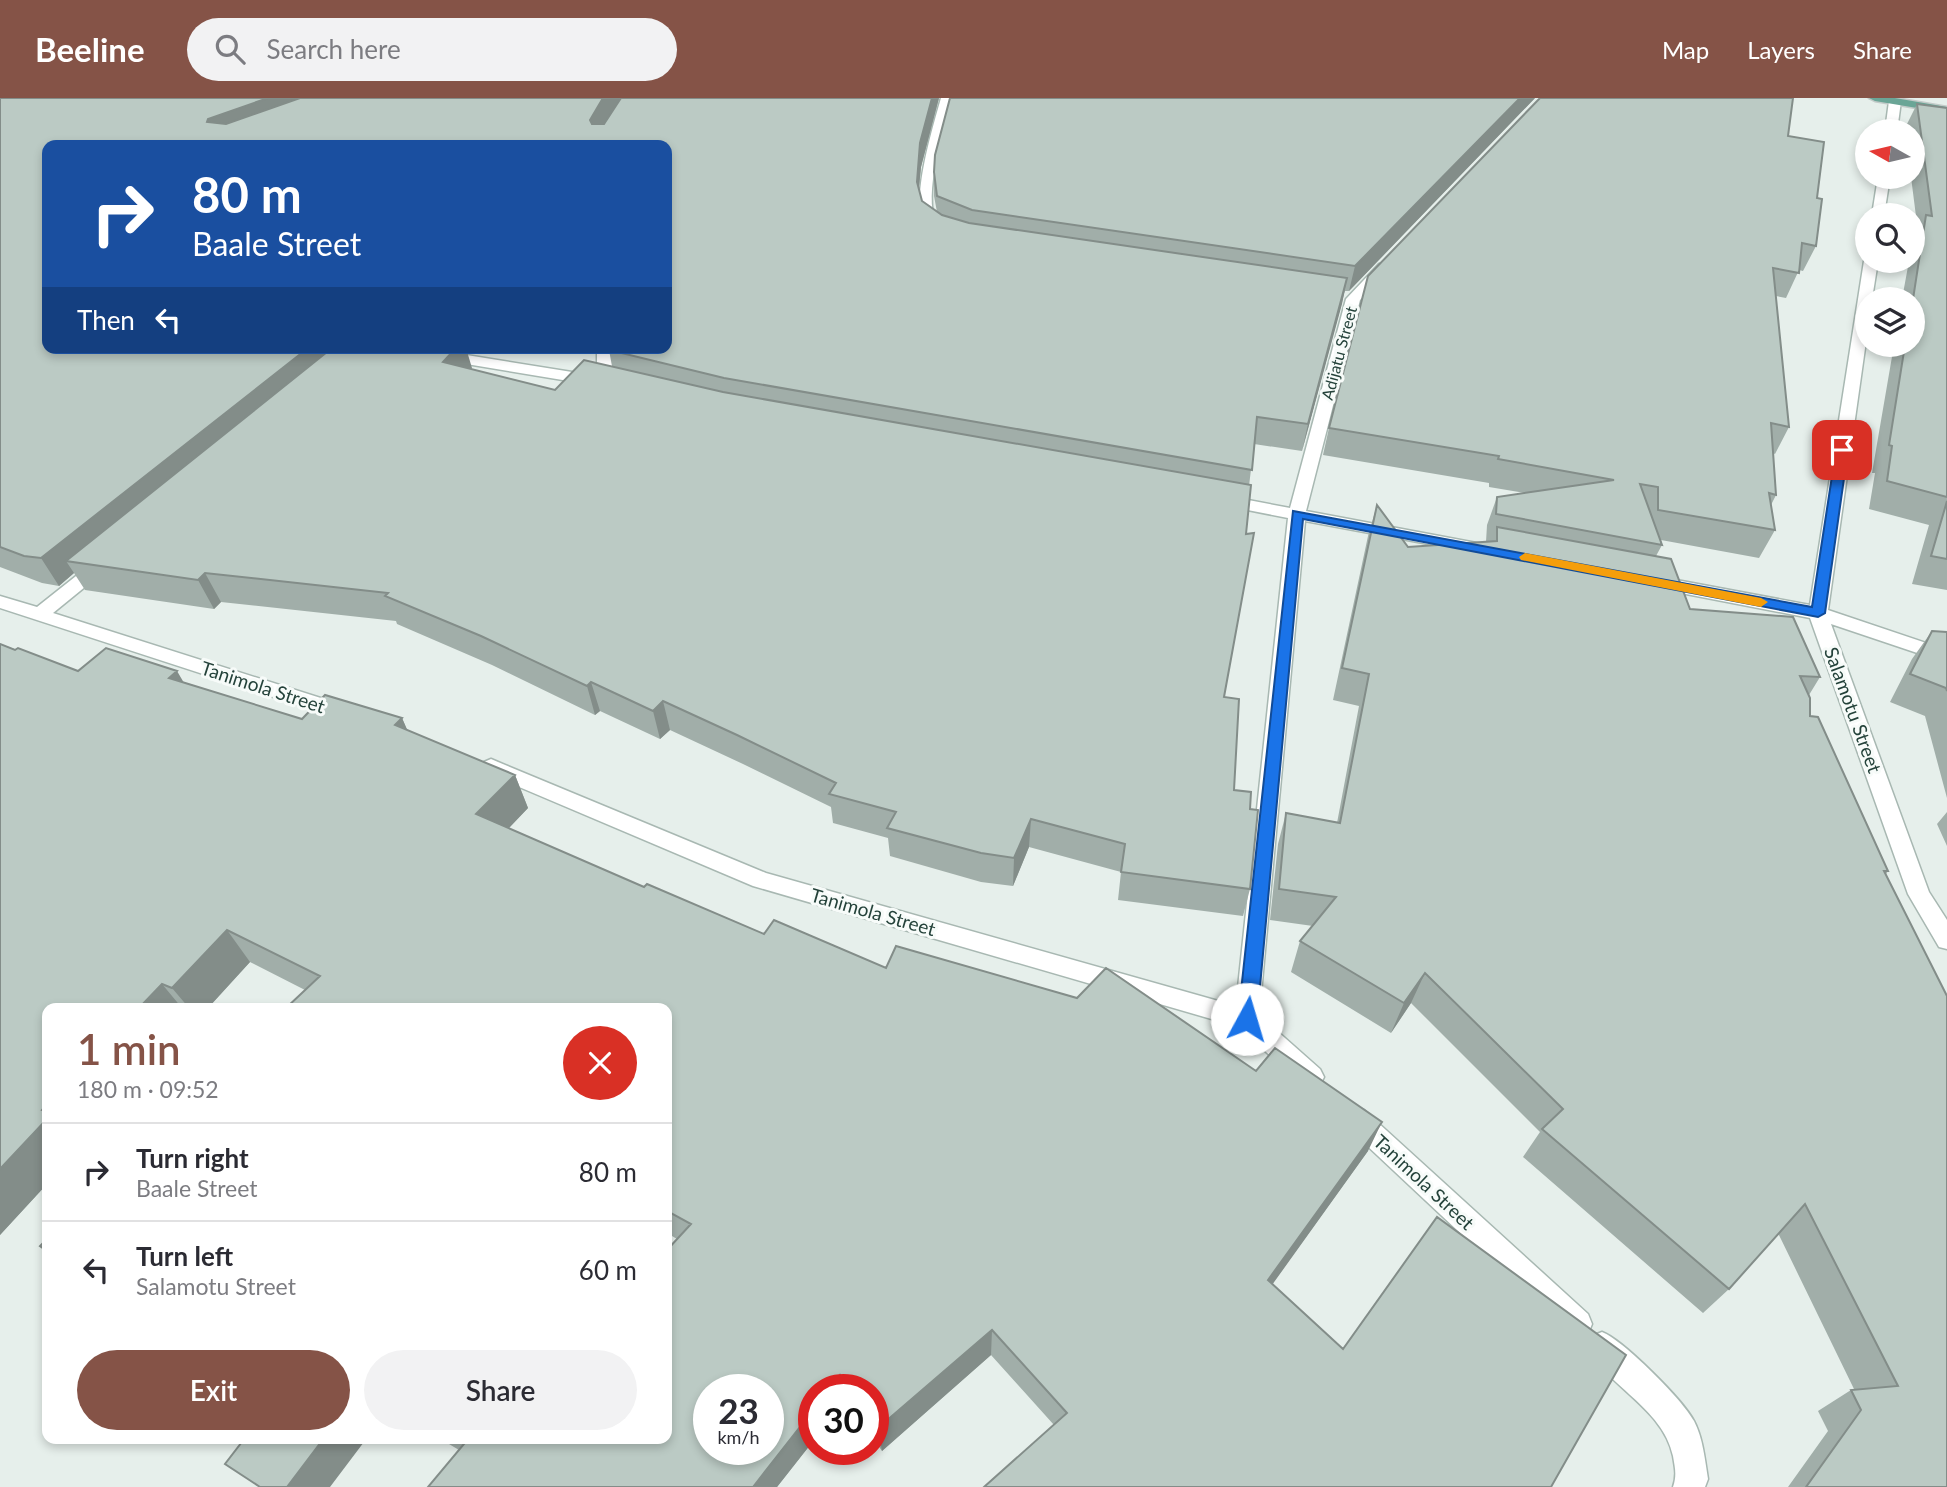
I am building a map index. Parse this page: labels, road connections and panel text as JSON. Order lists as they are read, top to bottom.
{
  "streets": {
    "street": ["Adijatu Street", "Tanimola Street", "Salamotu Street"]
  },
  "crossings": [
    ["Adijatu Street", "Tanimola Street"]
  ],
  "north": "left",
  "page": {
    "header": "Beeline",
    "search": "Search here",
    "nav": ["Map", "Layers", "Share"],
    "turn": ["80 m", "Baale Street"],
    "then": "Then",
    "heading": ["1 min", "180 m · 09:52"],
    "list": [
      {
        "name": "Turn right",
        "note": "Baale Street",
        "value": "80 m"
      },
      {
        "name": "Turn left",
        "note": "Salamotu Street",
        "value": "60 m"
      }
    ],
    "buttons": ["Exit", "Share"],
    "speed": "23 km/h",
    "limit": "30"
  }
}
